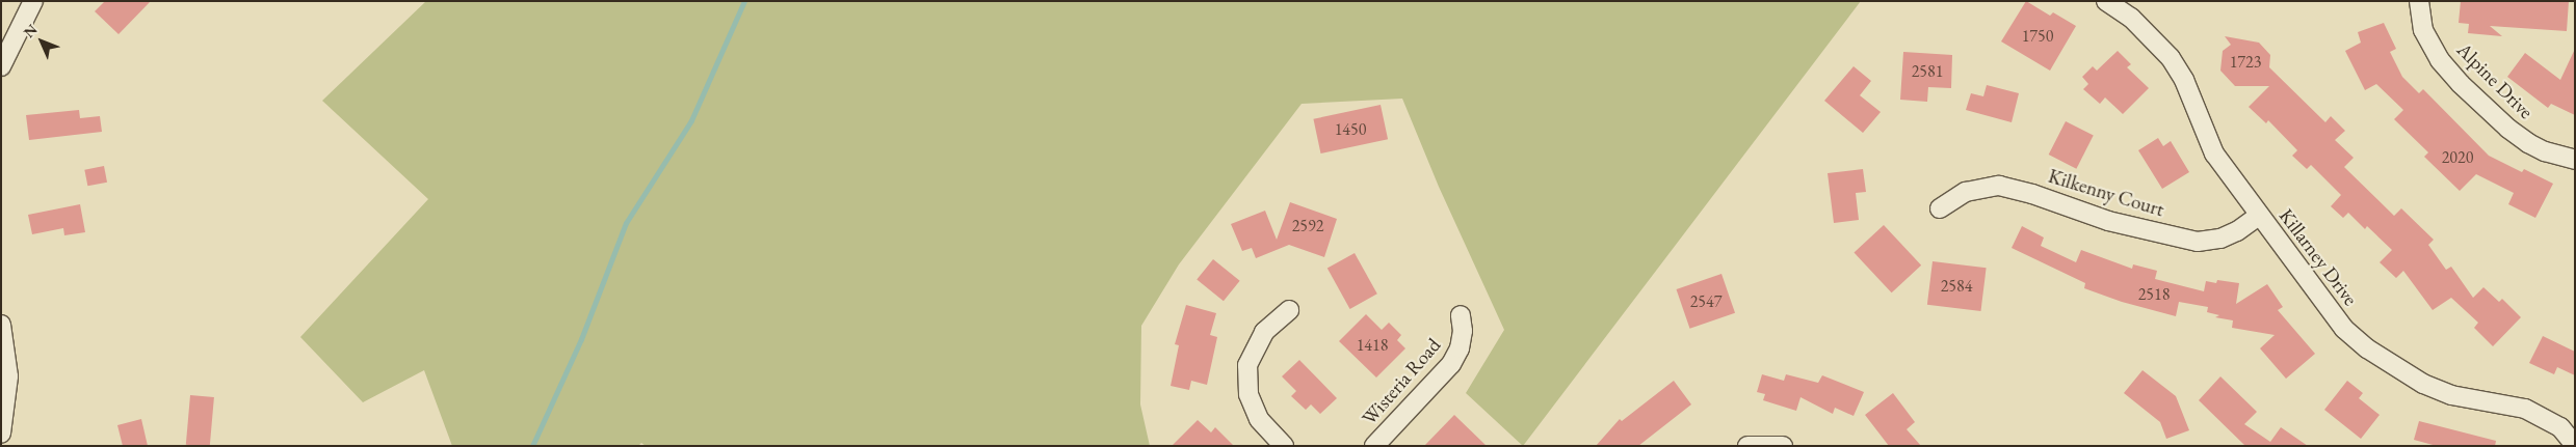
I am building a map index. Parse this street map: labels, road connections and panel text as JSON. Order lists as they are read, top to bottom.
{
  "streets": {
    "street": [
      "Alpine Drive",
      "Kilkenny Court",
      "Killarney Drive",
      "Wisteria Road"
    ]
  },
  "crossings": [
    ["Kilkenny Court", "Killarney Drive"]
  ],
  "house_numbers": [
    "1750",
    "1723",
    "2581",
    "1450",
    "2020",
    "2592",
    "2584",
    "2518",
    "2547",
    "1418"
  ],
  "north": "top left"
}
